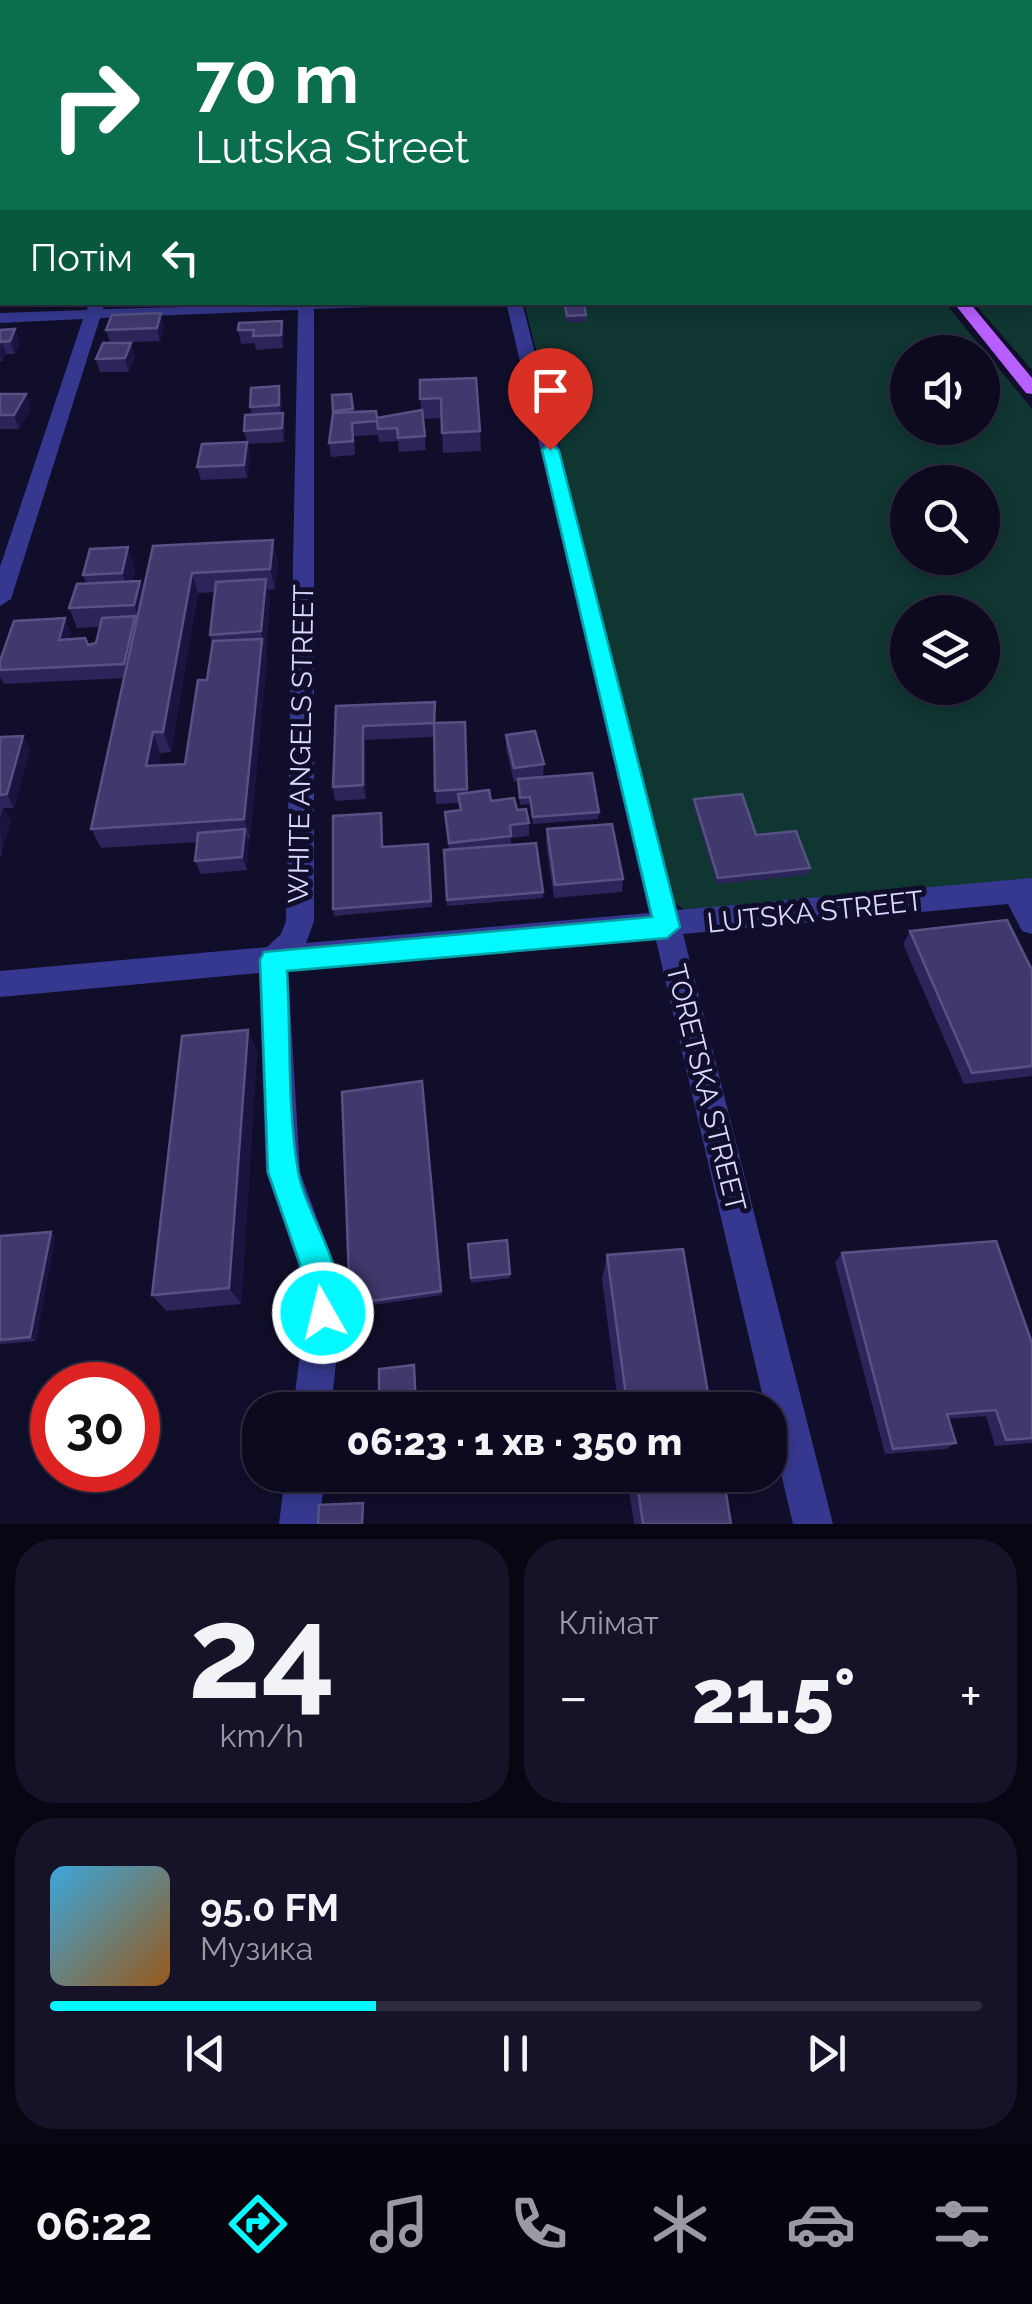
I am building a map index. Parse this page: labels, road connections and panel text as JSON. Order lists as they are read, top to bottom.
{
  "streets": {
    "street": ["WHITE ANGELS STREET", "LUTSKA STREET", "TORETSKA STREET"]
  },
  "crossings": [
    ["WHITE ANGELS STREET", "LUTSKA STREET"],
    ["LUTSKA STREET", "TORETSKA STREET"]
  ],
  "page": {
    "turn": ["70 m", "Lutska Street"],
    "then": "Потім",
    "limit": "30",
    "trip": "06:23 · 1 хв · 350 m",
    "tile": [
      ["24", "km/h"],
      "Клімат"
    ],
    "heat": ["−", "21.5°", "+"],
    "song": ["95.0 FM", "Музика"],
    "tabs": "06:22"
  }
}
